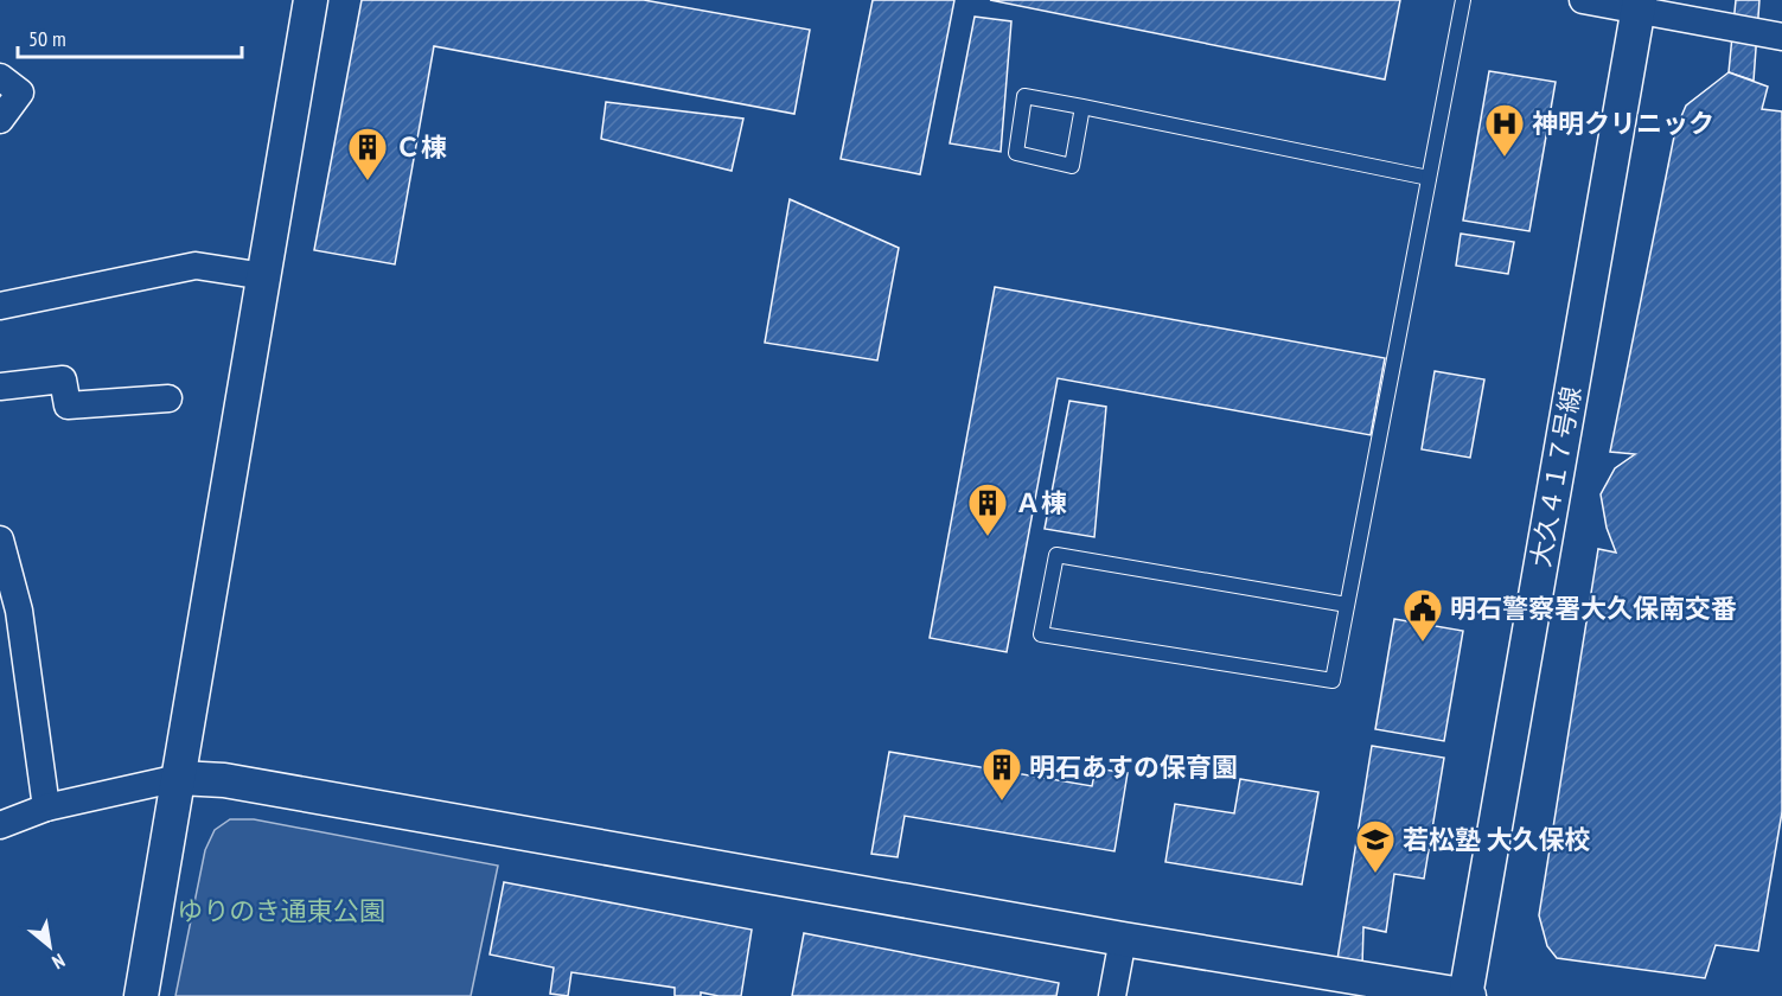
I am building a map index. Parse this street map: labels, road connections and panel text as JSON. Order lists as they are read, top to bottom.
{
  "streets": {
    "street": ["大久４１７号線"]
  },
  "parks": ["ゆりのき通東公園"],
  "places": {
    "hospital": ["神明クリニック"],
    "building": ["Ｃ棟", "Ａ棟", "明石あすの保育園"],
    "public building": ["明石警察署大久保南交番"],
    "school or university": ["若松塾 大久保校"]
  },
  "scale_bar": "50 m",
  "north": "bottom right"
}
